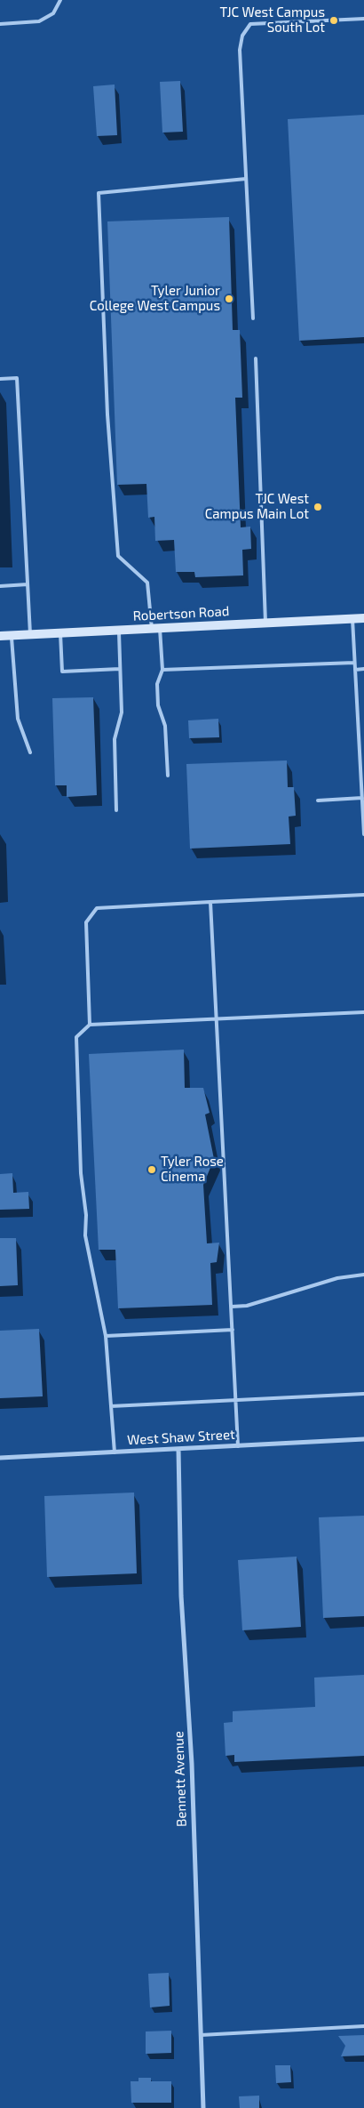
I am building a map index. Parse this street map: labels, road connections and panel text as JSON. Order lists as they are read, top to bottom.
{
  "streets": {
    "street": ["Robertson Road", "West Shaw Street", "Bennett Avenue"]
  },
  "crossings": [
    ["West Shaw Street", "Bennett Avenue"]
  ],
  "places": [
    "TJC West Campus South Lot",
    "Tyler Junior College West Campus",
    "TJC West Campus Main Lot",
    "Tyler Rose Cinema"
  ]
}
